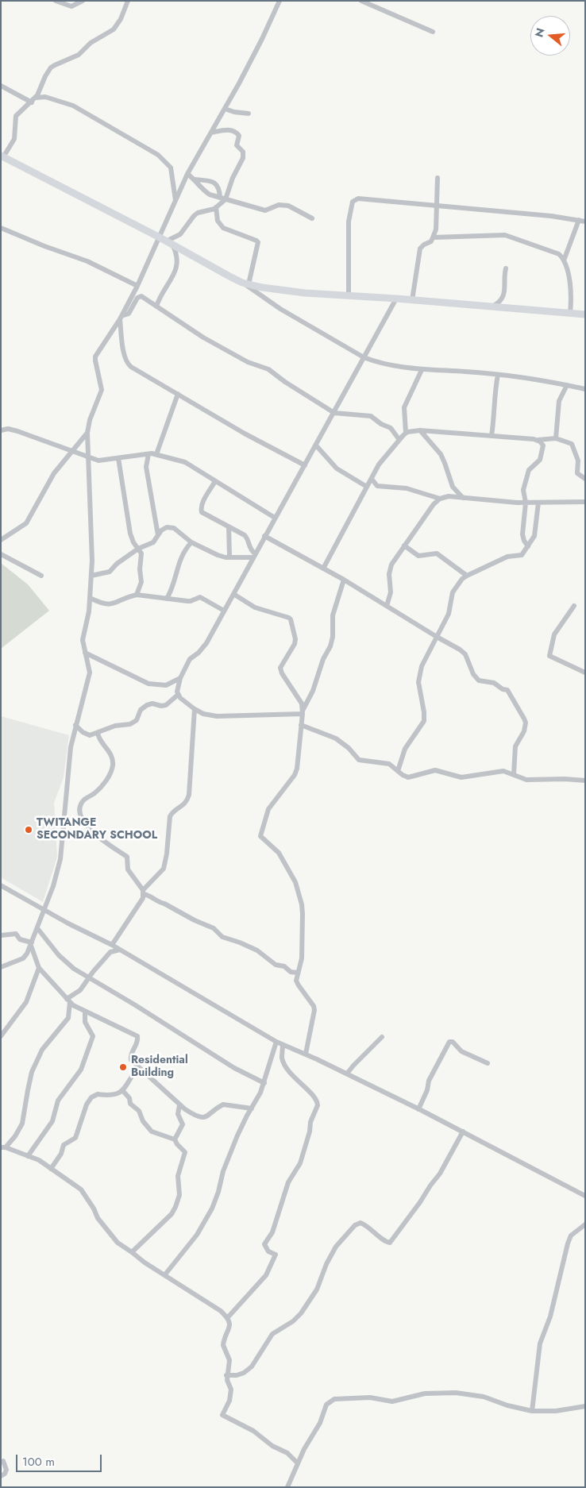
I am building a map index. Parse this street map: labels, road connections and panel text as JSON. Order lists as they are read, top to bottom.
{
  "places": ["TWITANGE SECONDARY SCHOOL", "Residential Building"],
  "scale_bar": "100 m",
  "north": "left"
}
